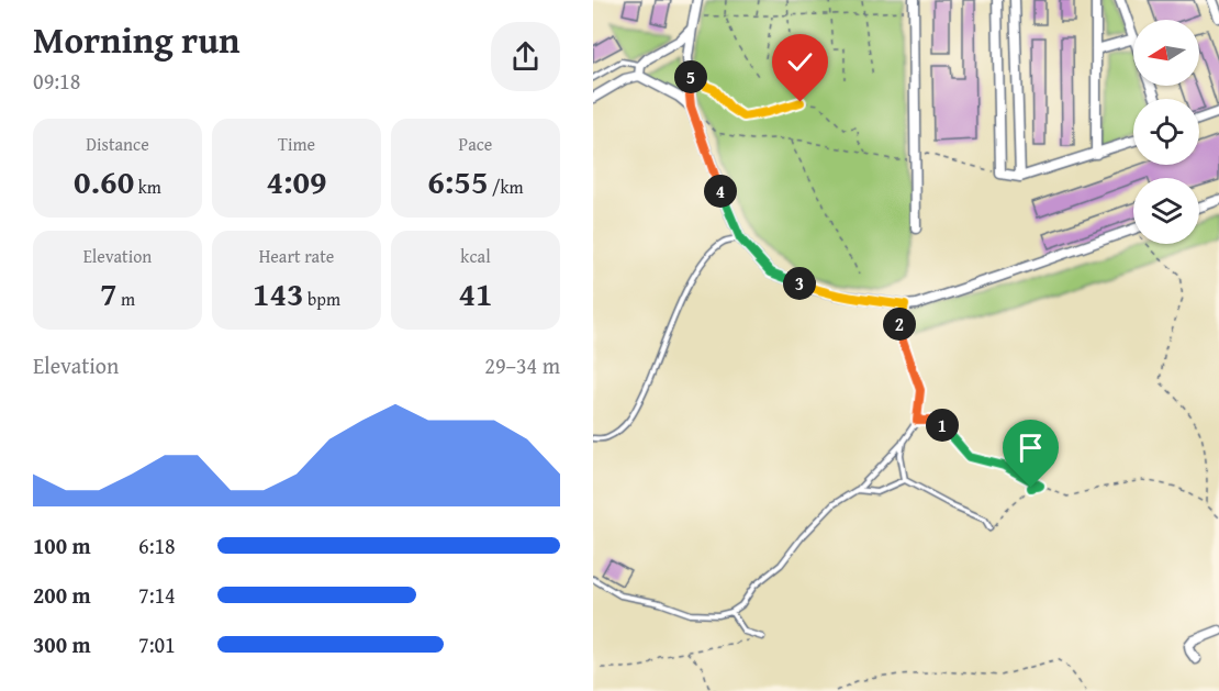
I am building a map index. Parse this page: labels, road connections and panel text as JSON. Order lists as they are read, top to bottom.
{
  "north": "left",
  "page": {
    "heading": ["Morning run", "09:18"],
    "pins": [
      "5",
      "4",
      "3",
      "2",
      "1"
    ],
    "stats": [
      ["Distance", "0.60 km"],
      ["Time", "4:09"],
      ["Pace", "6:55 /km"],
      ["Elevation", "7 m"],
      ["Heart rate", "143 bpm"],
      ["kcal", "41"]
    ],
    "chart": ["Elevation", "29–34 m"],
    "list": [
      {
        "name": "100 m",
        "note": "6:18"
      },
      {
        "name": "200 m",
        "note": "7:14"
      },
      {
        "name": "300 m",
        "note": "7:01"
      }
    ]
  }
}
